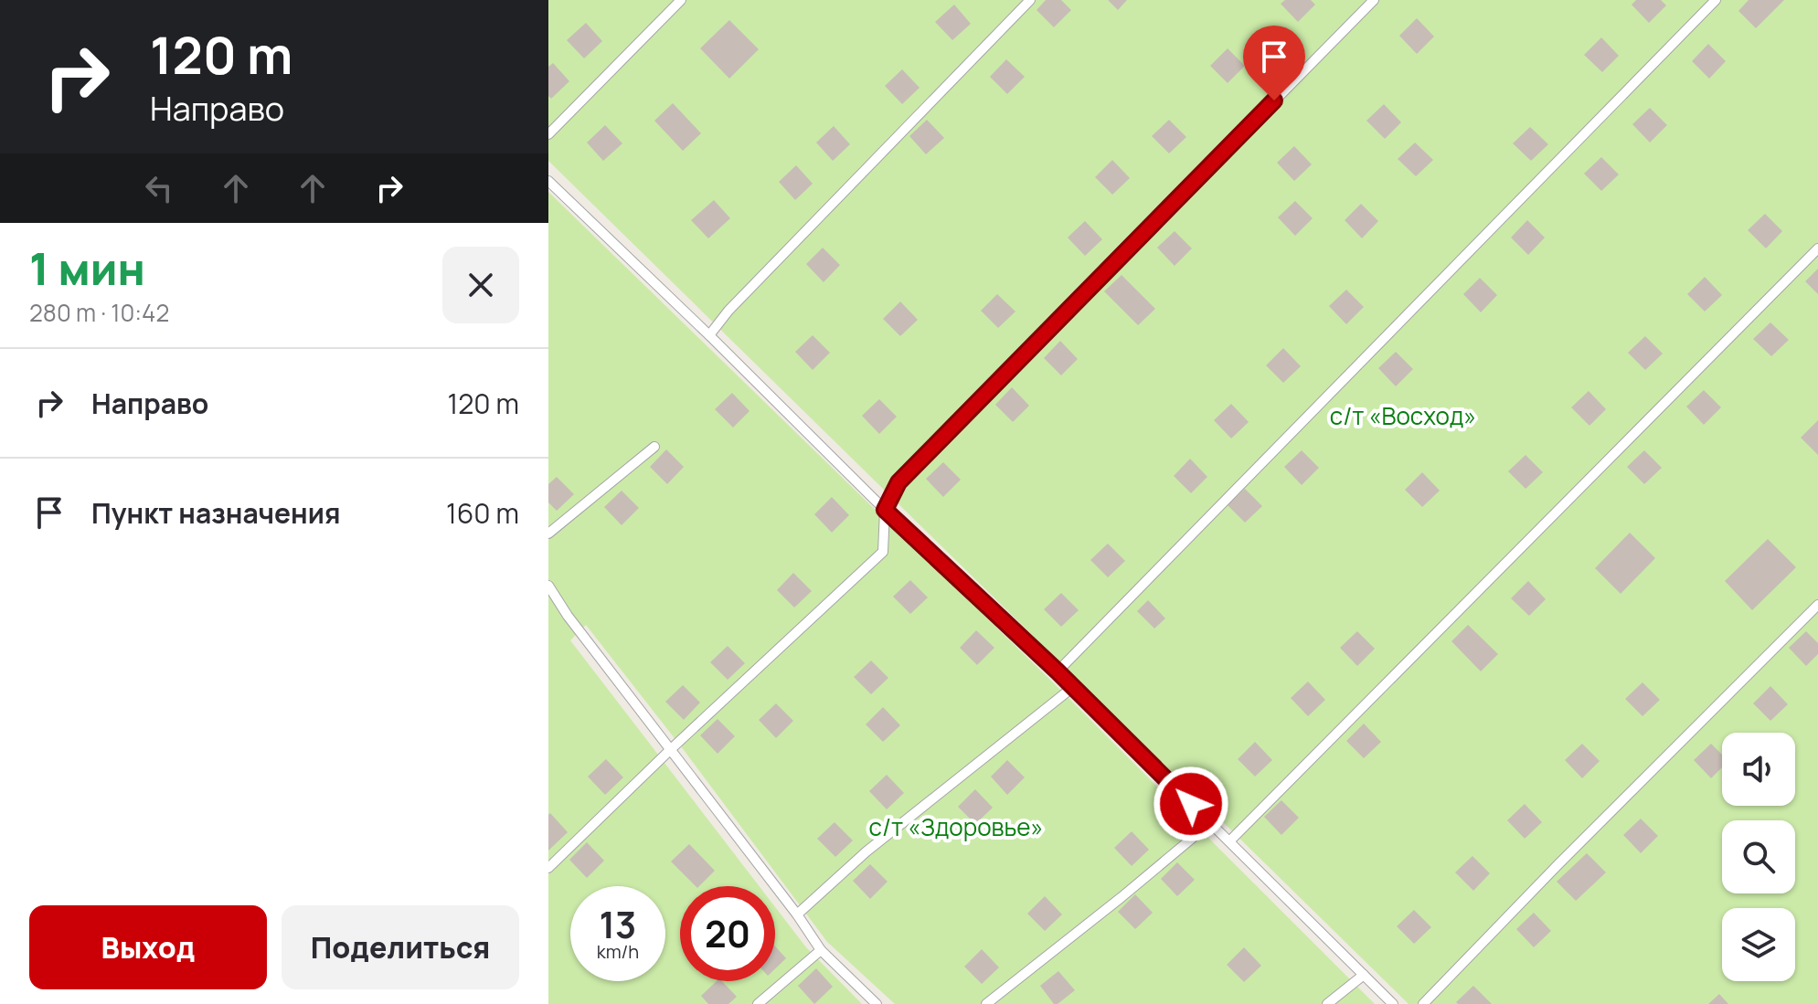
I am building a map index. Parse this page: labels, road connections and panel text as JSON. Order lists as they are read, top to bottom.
{
  "parks": ["с/т «Восход»", "с/т «Здоровье»"],
  "page": {
    "turn": ["120 m", "Направо"],
    "heading": ["1 мин", "280 m · 10:42"],
    "list": [
      {
        "name": "Направо",
        "value": "120 m"
      },
      {
        "name": "Пункт назначения",
        "value": "160 m"
      }
    ],
    "speed": "13 km/h",
    "limit": "20",
    "buttons": ["Выход", "Поделиться"]
  }
}
